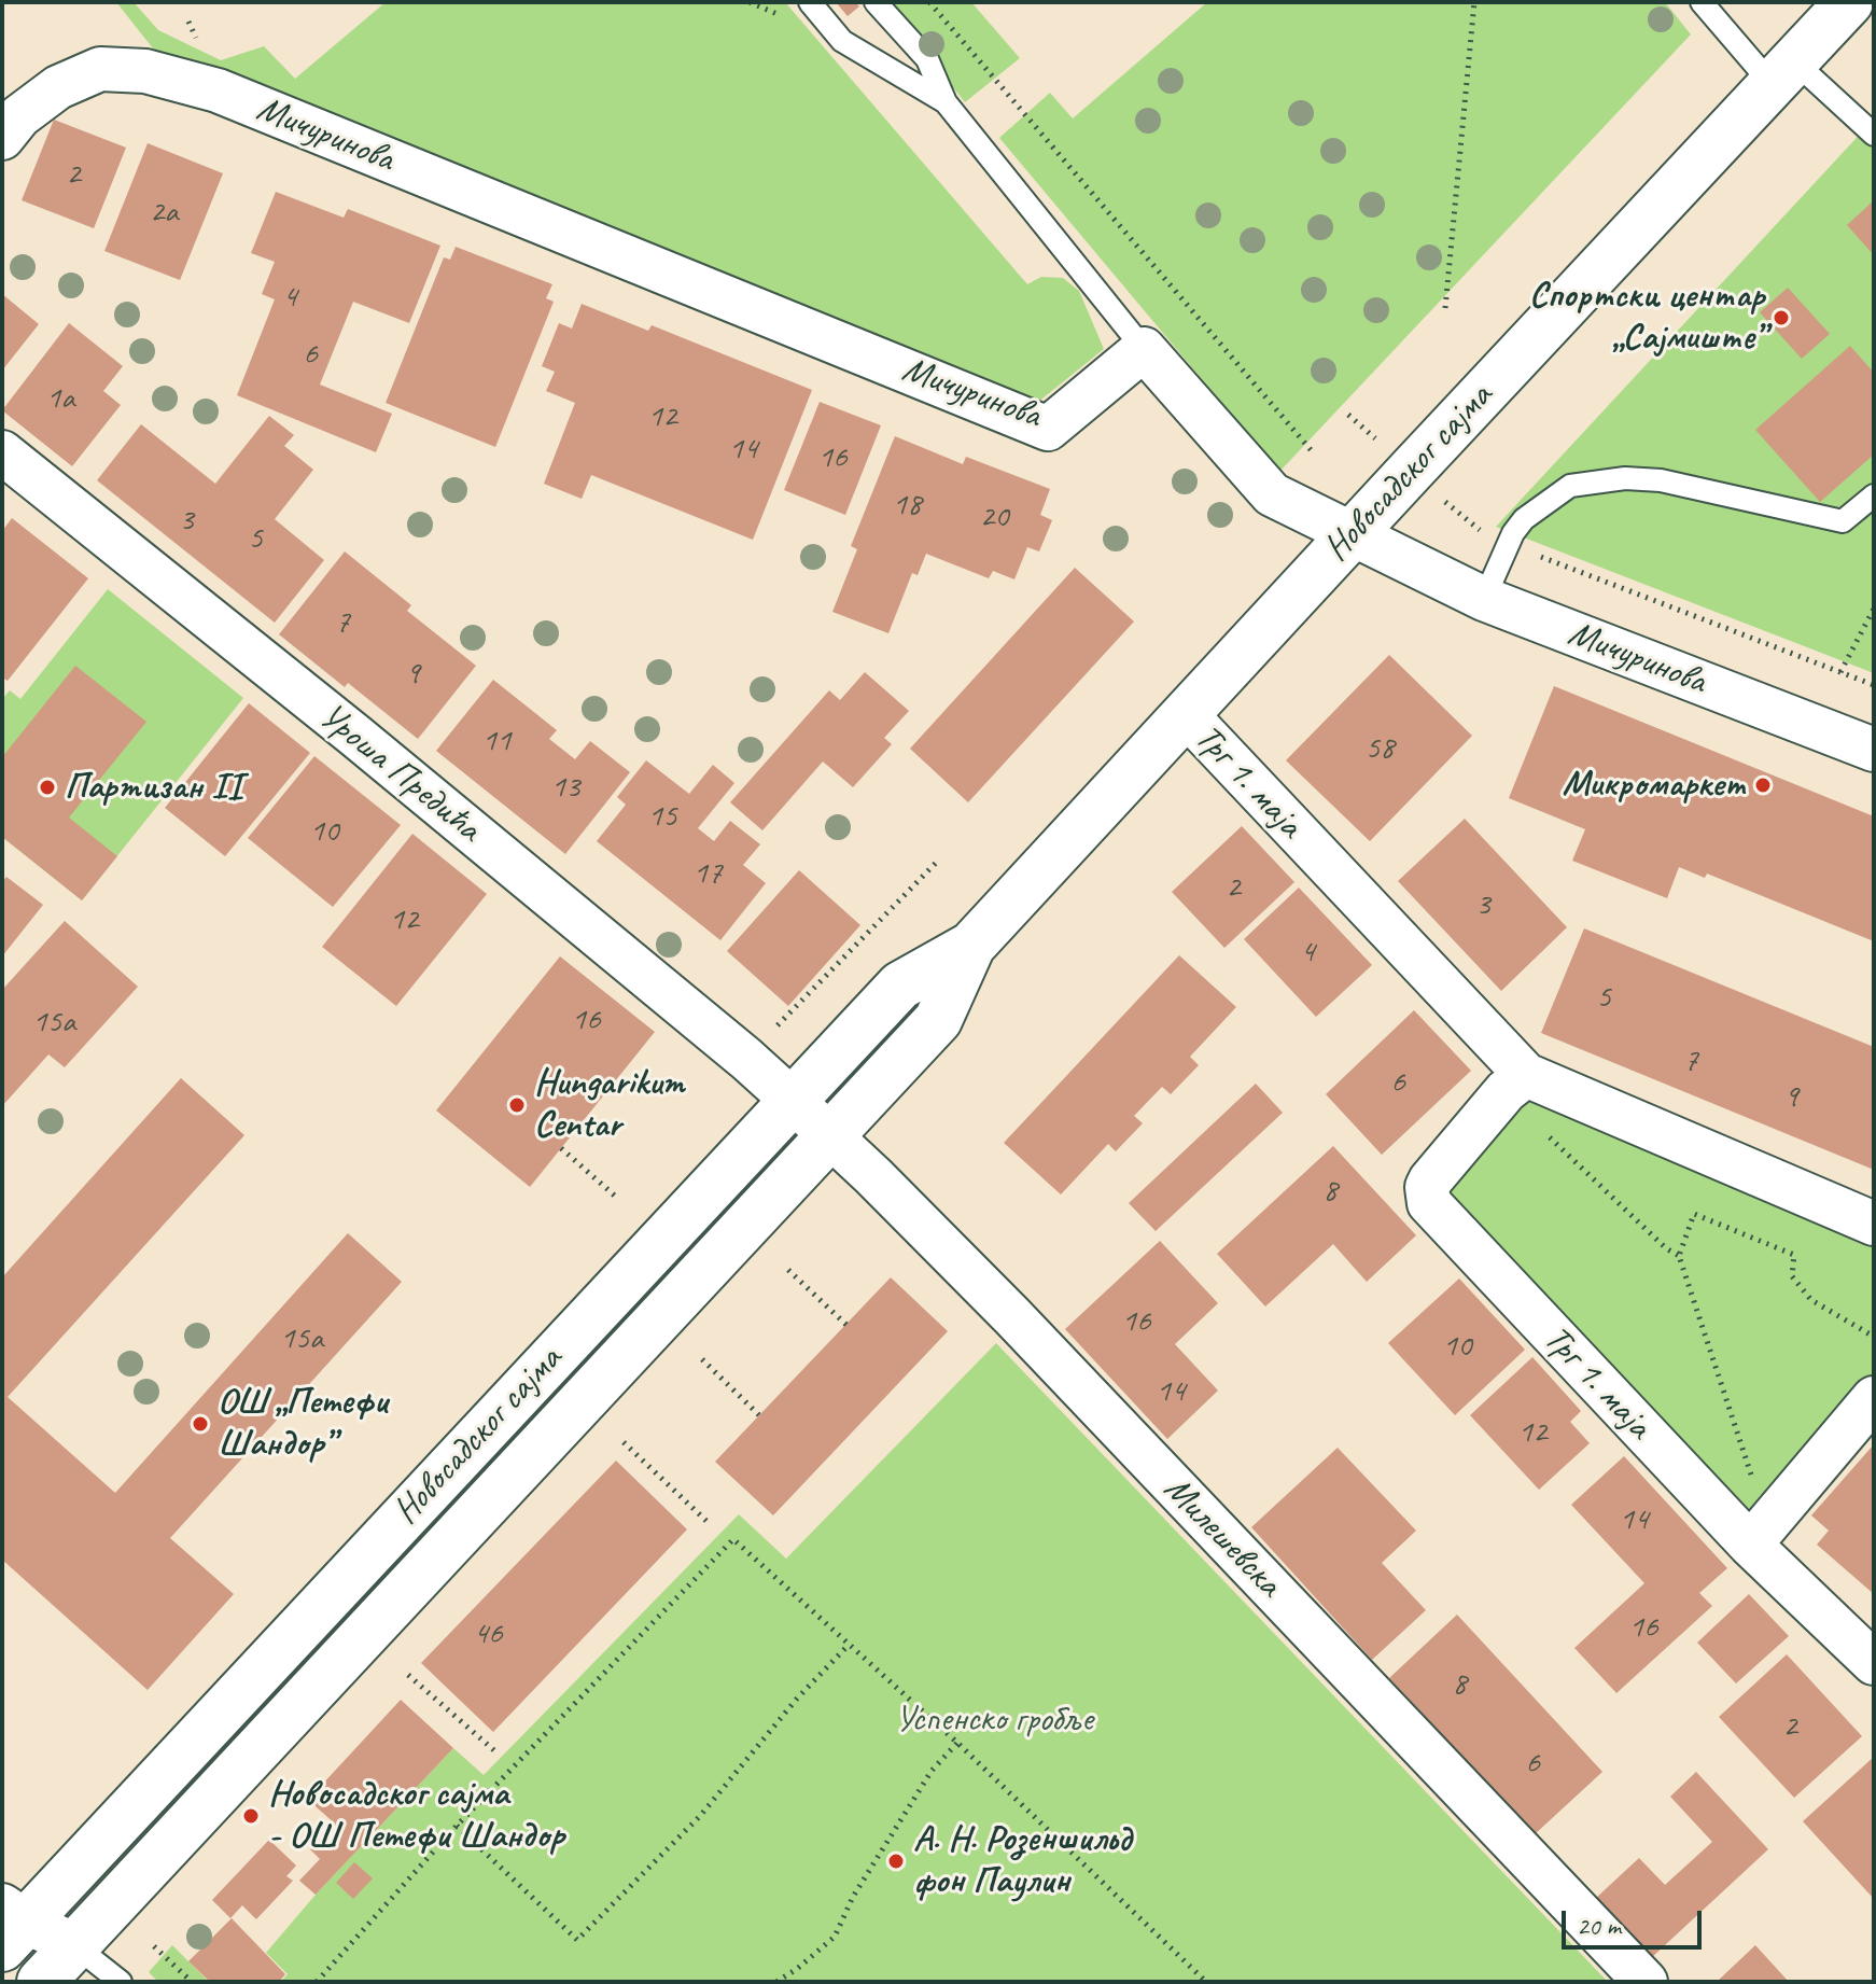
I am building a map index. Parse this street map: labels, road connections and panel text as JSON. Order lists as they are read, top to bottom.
{
  "streets": {
    "street": [
      "Мичуринова",
      "Новосадског сајма",
      "Уроша Предића",
      "Трг 1. маја",
      "Милешевска"
    ]
  },
  "crossings": [
    ["Мичуринова", "Новосадског сајма"],
    ["Новосадског сајма", "Уроша Предића"],
    ["Новосадског сајма", "Трг 1. маја"],
    ["Новосадског сајма", "Милешевска"],
    ["Уроша Предића", "Милешевска"]
  ],
  "parks": ["Успенско гробље"],
  "places": [
    "Спортски центар „Сајмиште”",
    "Микромаркет",
    "Партизан II",
    "Hungarikum Centar",
    "ОШ „Петефи Шандор”",
    "Новосадског сајма - ОШ Петефи Шандор",
    "А. Н. Розеншильд фон Паулин"
  ],
  "house_numbers": [
    "2",
    "2a",
    "4",
    "6",
    "1a",
    "12",
    "14",
    "16",
    "18",
    "20",
    "3",
    "5",
    "7",
    "9",
    "11",
    "58",
    "13",
    "15",
    "10",
    "17",
    "2",
    "3",
    "12",
    "4",
    "5",
    "16",
    "15a",
    "7",
    "6",
    "9",
    "8",
    "16",
    "15a",
    "10",
    "14",
    "12",
    "14",
    "16",
    "46",
    "8",
    "2",
    "6"
  ],
  "scale_bar": "20 m"
}
